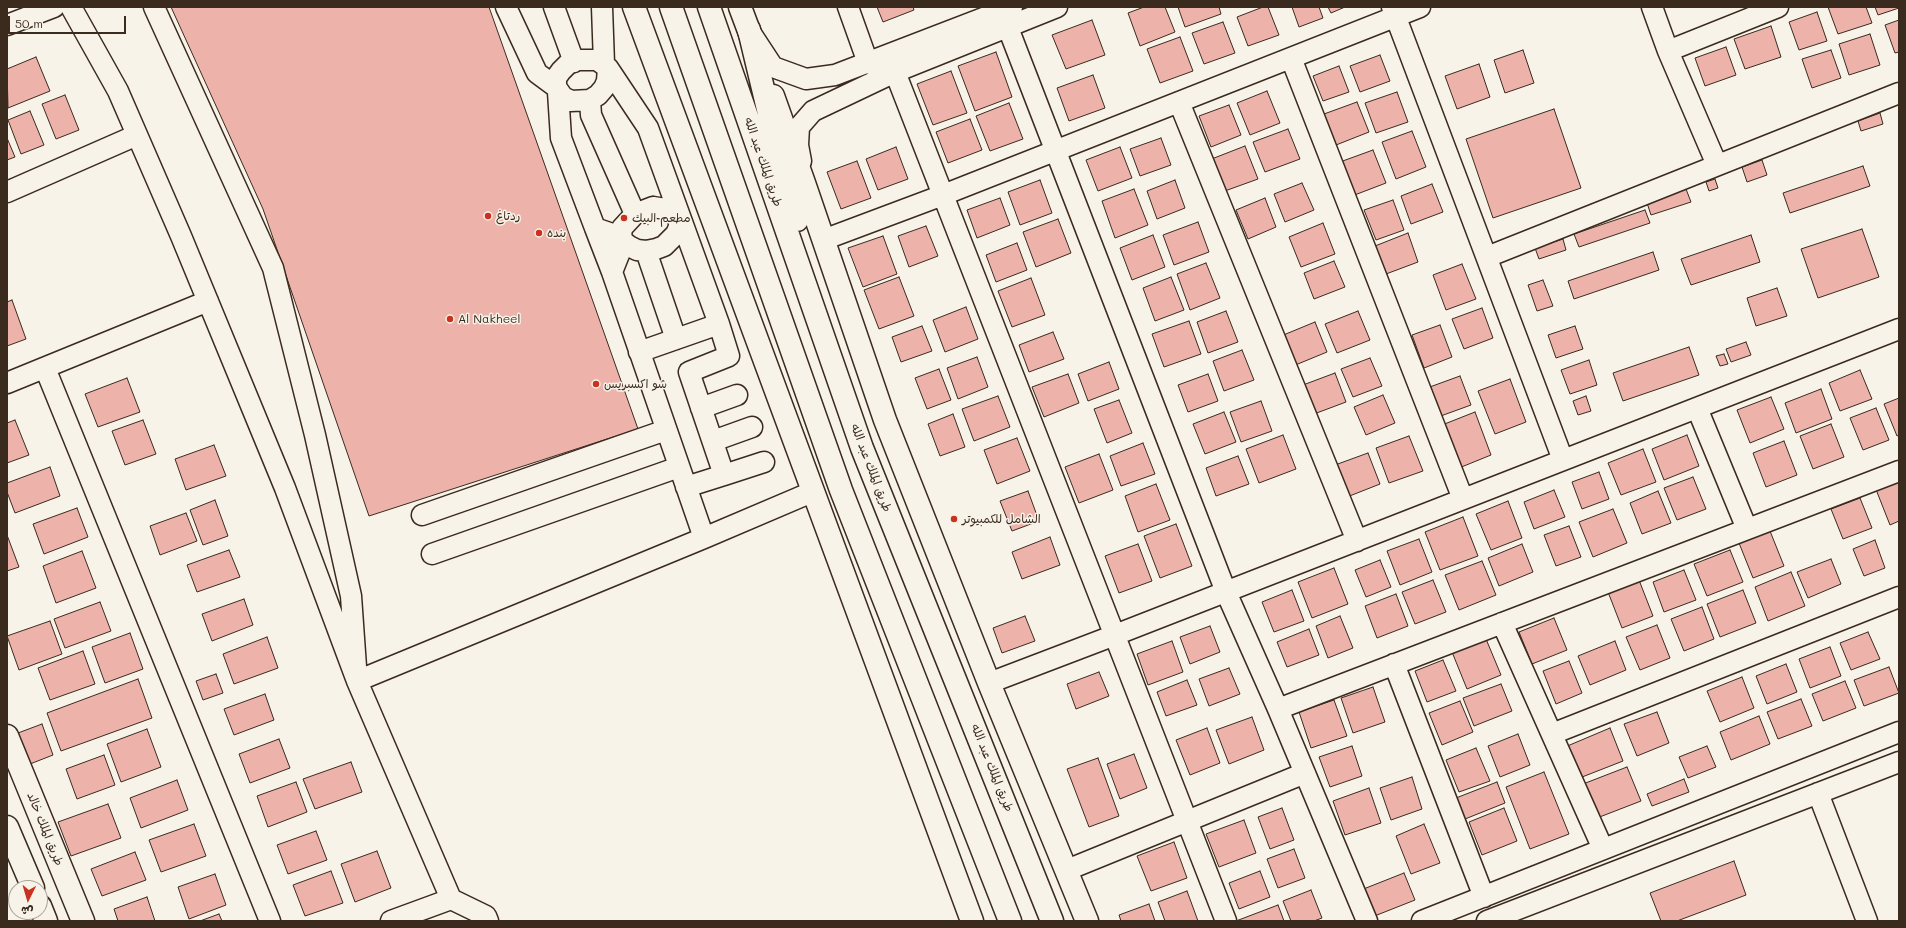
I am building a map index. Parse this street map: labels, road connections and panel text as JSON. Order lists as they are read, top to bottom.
{
  "streets": {
    "main road": ["طريق الملك عبد الله", "طريق الملك خالد"]
  },
  "places": [
    "ردتاغ",
    "مطعم البيك",
    "بنده",
    "Al Nakheel",
    "شو اكسبريس",
    "الشامل للكمبيوتر"
  ],
  "scale_bar": "50 m",
  "north": "bottom"
}
